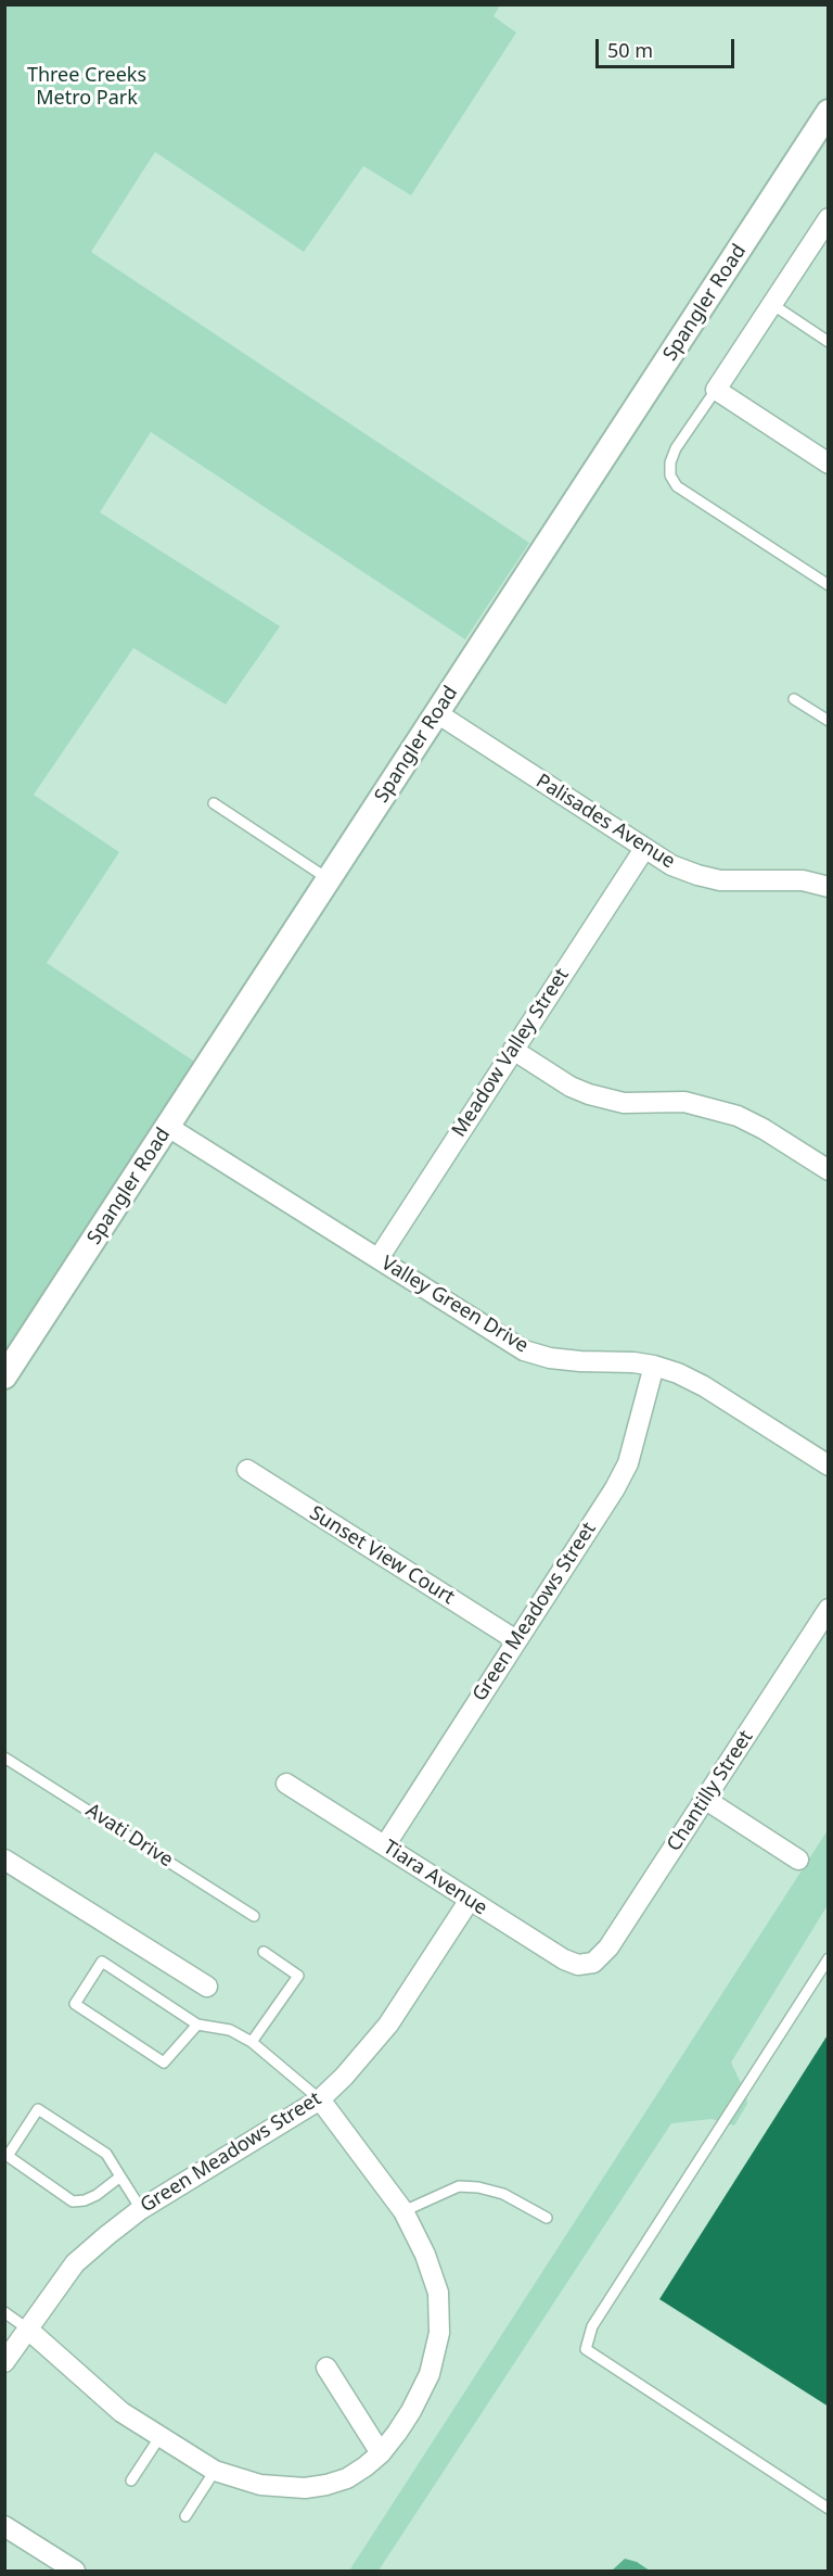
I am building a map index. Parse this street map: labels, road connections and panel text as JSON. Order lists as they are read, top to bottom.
{
  "streets": {
    "street": [
      "Spangler Road",
      "Palisades Avenue",
      "Meadow Valley Street",
      "Valley Green Drive",
      "Sunset View Court",
      "Green Meadows Street",
      "Chantilly Street",
      "Tiara Avenue"
    ],
    "lane": ["Avati Drive"]
  },
  "crossings": [
    ["Spangler Road", "Palisades Avenue"],
    ["Spangler Road", "Valley Green Drive"],
    ["Palisades Avenue", "Meadow Valley Street"],
    ["Meadow Valley Street", "Valley Green Drive"],
    ["Valley Green Drive", "Green Meadows Street"],
    ["Sunset View Court", "Green Meadows Street"],
    ["Green Meadows Street", "Tiara Avenue"],
    ["Chantilly Street", "Tiara Avenue"]
  ],
  "parks": ["Three Creeks Metro Park"],
  "scale_bar": "50 m"
}
